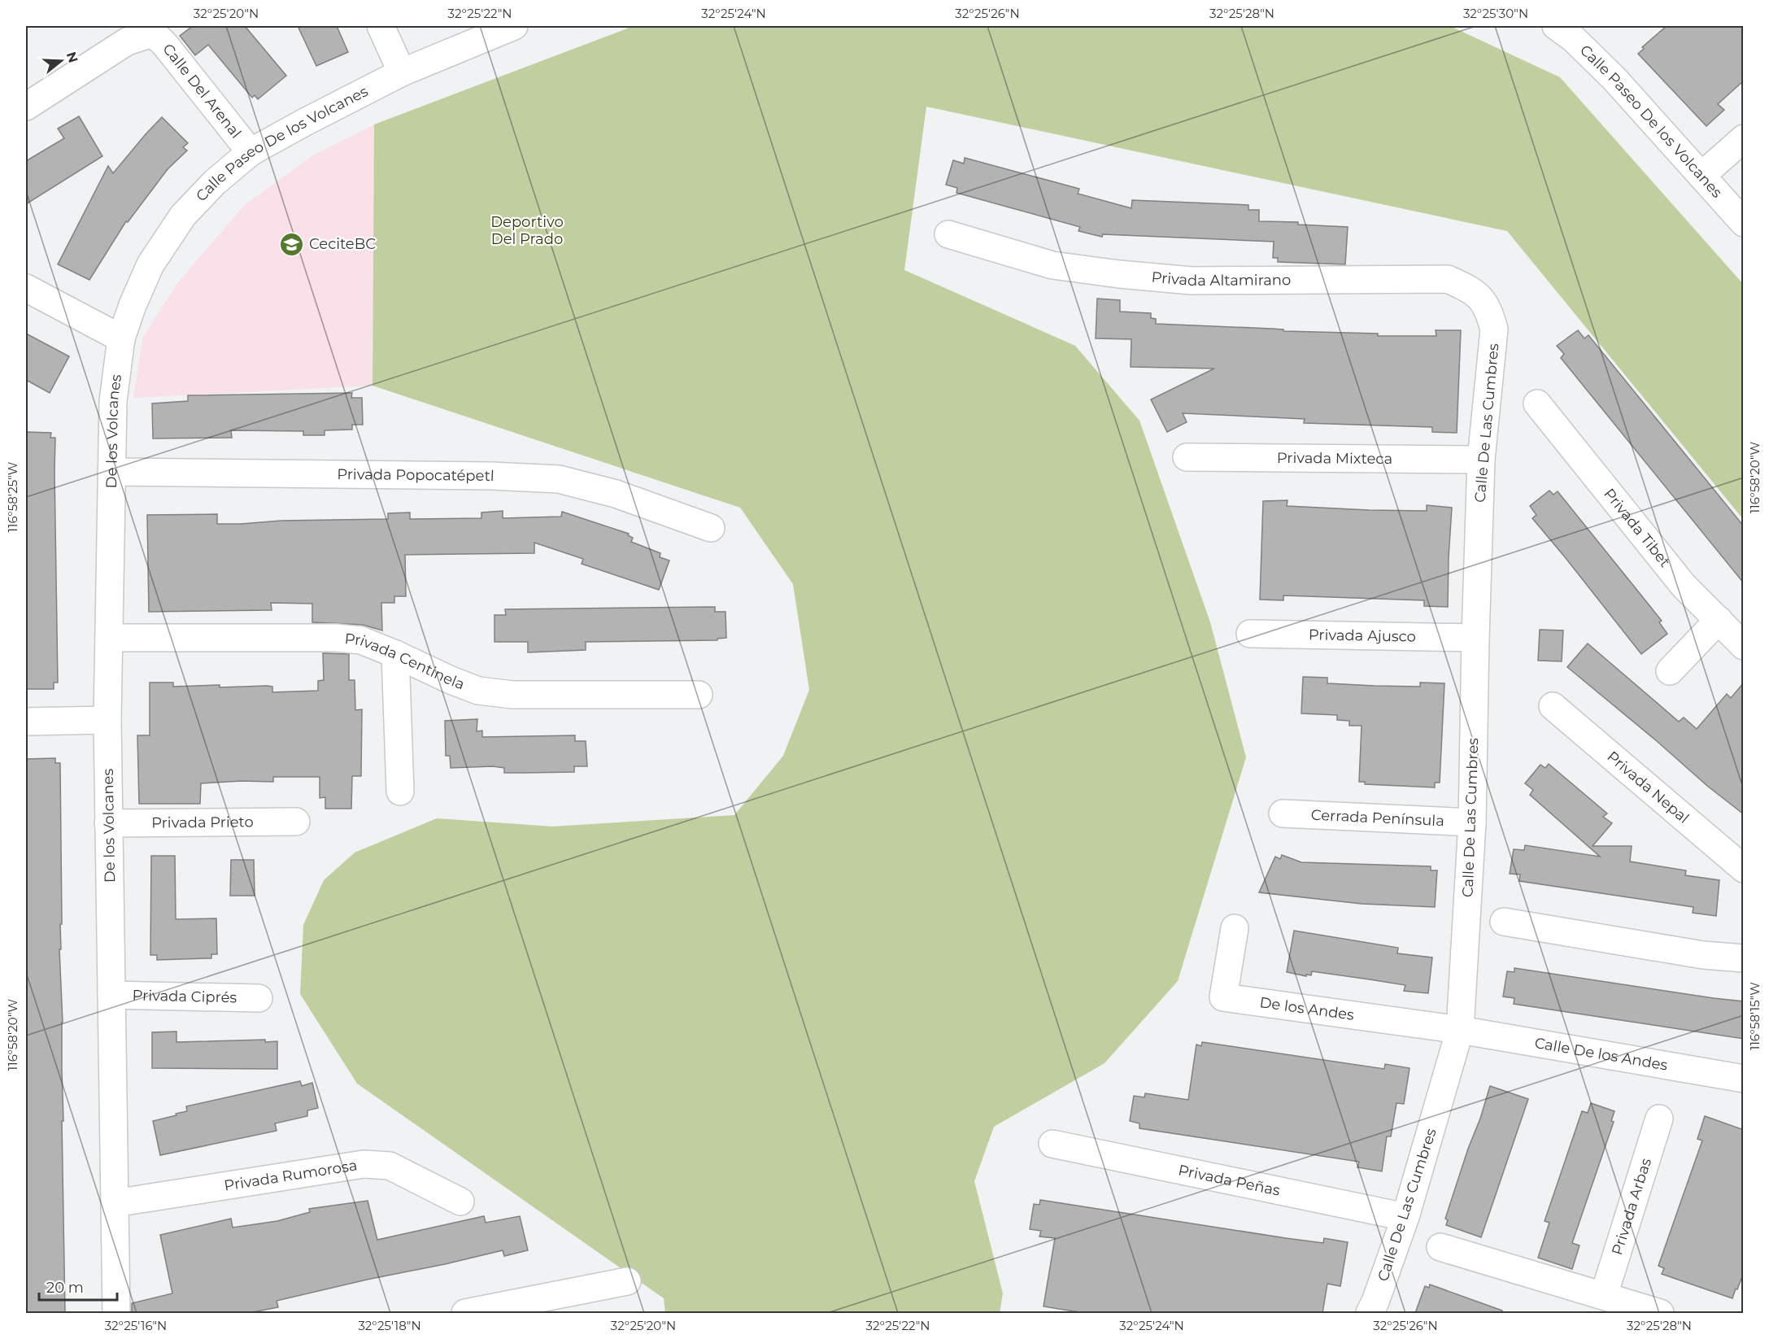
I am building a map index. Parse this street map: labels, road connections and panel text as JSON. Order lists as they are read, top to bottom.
{
  "streets": {
    "street": [
      "Calle Del Arenal",
      "Calle Paseo De los Volcanes",
      "Privada Altamirano",
      "Calle De Las Cumbres",
      "De los Volcanes",
      "Privada Mixteca",
      "Privada Popocatépetl",
      "Privada Tibet",
      "Privada Ajusco",
      "Privada Centinela",
      "Privada Nepal",
      "Cerrada Península",
      "Privada Prieto",
      "Privada Ciprés",
      "De los Andes",
      "Calle De los Andes",
      "Privada Rumorosa",
      "Privada Peñas",
      "Privada Arbas"
    ]
  },
  "crossings": [
    ["Calle Del Arenal", "Calle Paseo De los Volcanes"],
    ["Calle Paseo De los Volcanes", "De los Volcanes"],
    ["Privada Altamirano", "Calle De Las Cumbres"],
    ["Calle De Las Cumbres", "Privada Mixteca"],
    ["Calle De Las Cumbres", "Privada Ajusco"],
    ["Calle De Las Cumbres", "Cerrada Península"],
    ["Calle De Las Cumbres", "De los Andes"],
    ["Calle De Las Cumbres", "Calle De los Andes"],
    ["Calle De Las Cumbres", "Privada Peñas"],
    ["De los Volcanes", "Privada Popocatépetl"],
    ["De los Volcanes", "Privada Centinela"],
    ["De los Volcanes", "Privada Prieto"],
    ["De los Volcanes", "Privada Ciprés"],
    ["De los Volcanes", "Privada Rumorosa"],
    ["De los Andes", "Calle De los Andes"]
  ],
  "parks": ["Deportivo Del Prado"],
  "places": {
    "school or university": ["CeciteBC"]
  },
  "scale_bar": "20 m",
  "north": "right",
  "coordinates": [
    "32°25'20\"N",
    "32°25'22\"N",
    "32°25'24\"N",
    "32°25'26\"N",
    "32°25'28\"N",
    "32°25'30\"N",
    "116°58'20\"W",
    "116°58'25\"W",
    "116°58'15\"W",
    "32°25'16\"N",
    "32°25'18\"N"
  ]
}
